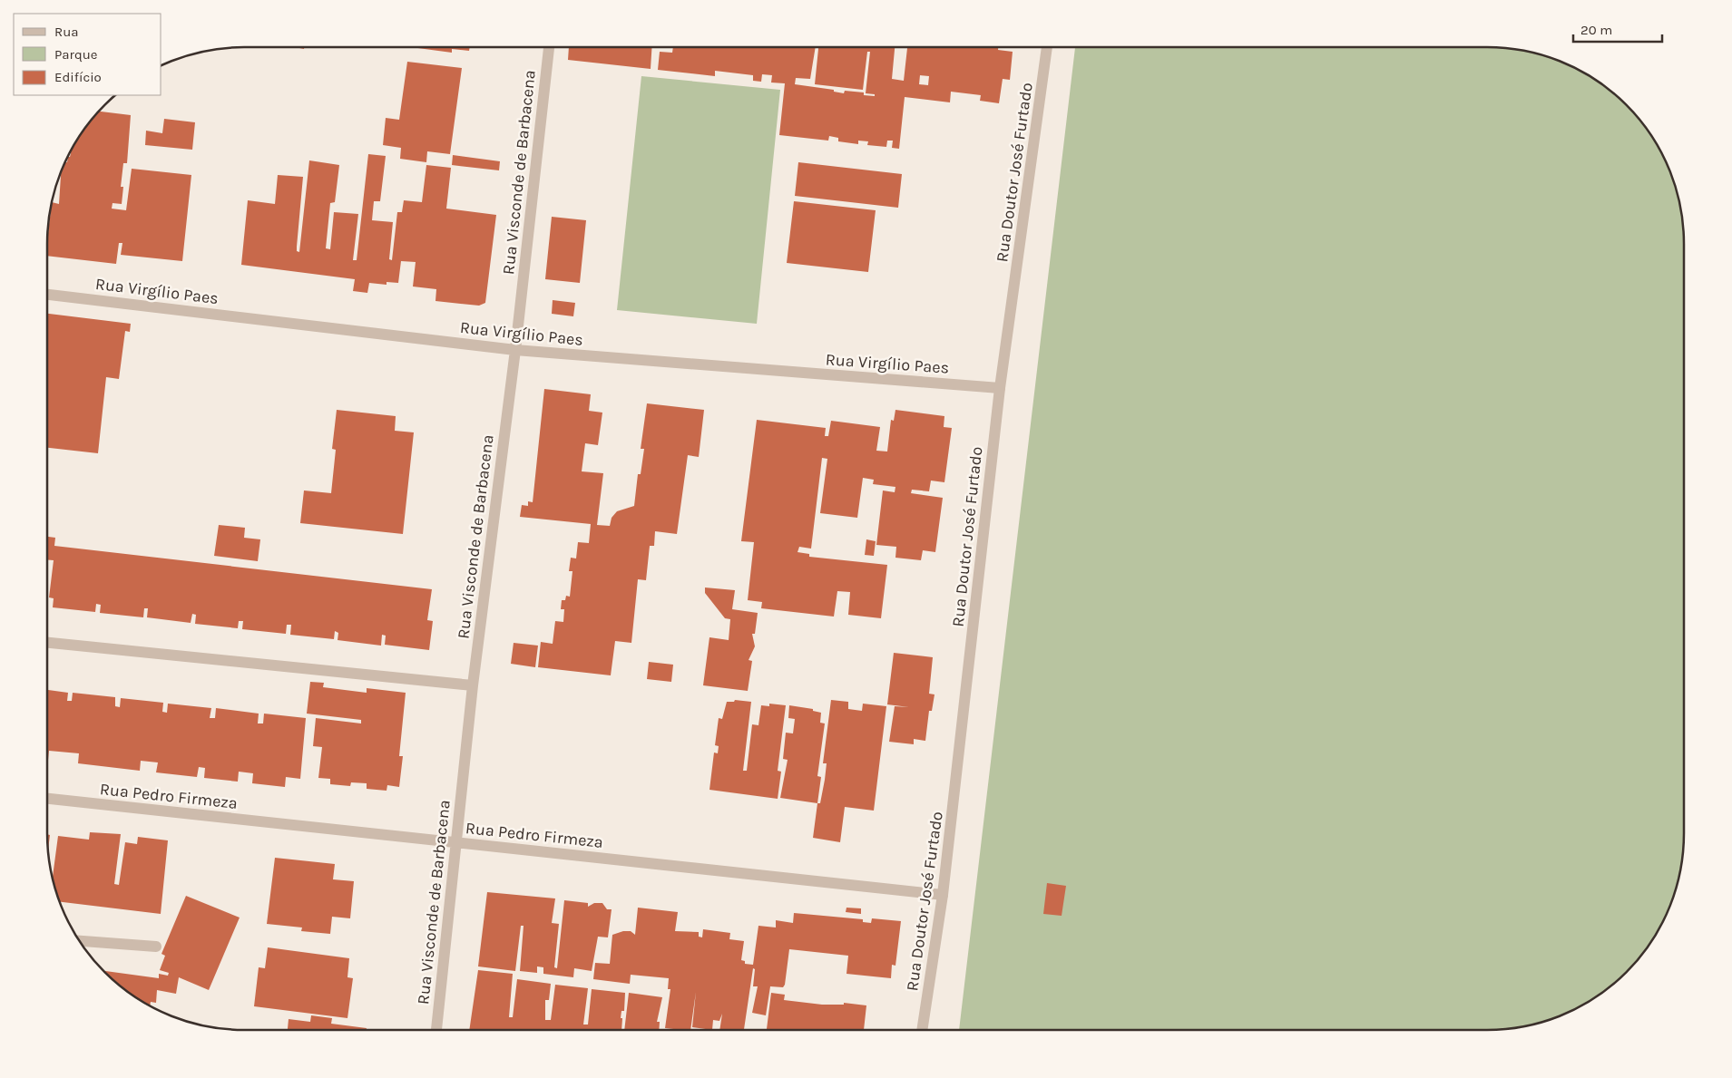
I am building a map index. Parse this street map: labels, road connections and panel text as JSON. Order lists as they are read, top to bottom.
{
  "streets": {
    "street": [
      "Rua Visconde de Barbacena",
      "Rua Doutor José Furtado",
      "Rua Virgílio Paes",
      "Rua Pedro Firmeza"
    ]
  },
  "crossings": [
    ["Rua Visconde de Barbacena", "Rua Virgílio Paes"],
    ["Rua Visconde de Barbacena", "Rua Pedro Firmeza"],
    ["Rua Doutor José Furtado", "Rua Virgílio Paes"],
    ["Rua Doutor José Furtado", "Rua Pedro Firmeza"]
  ],
  "legend": ["Rua", "Parque", "Edifício"],
  "scale_bar": "20 m"
}
